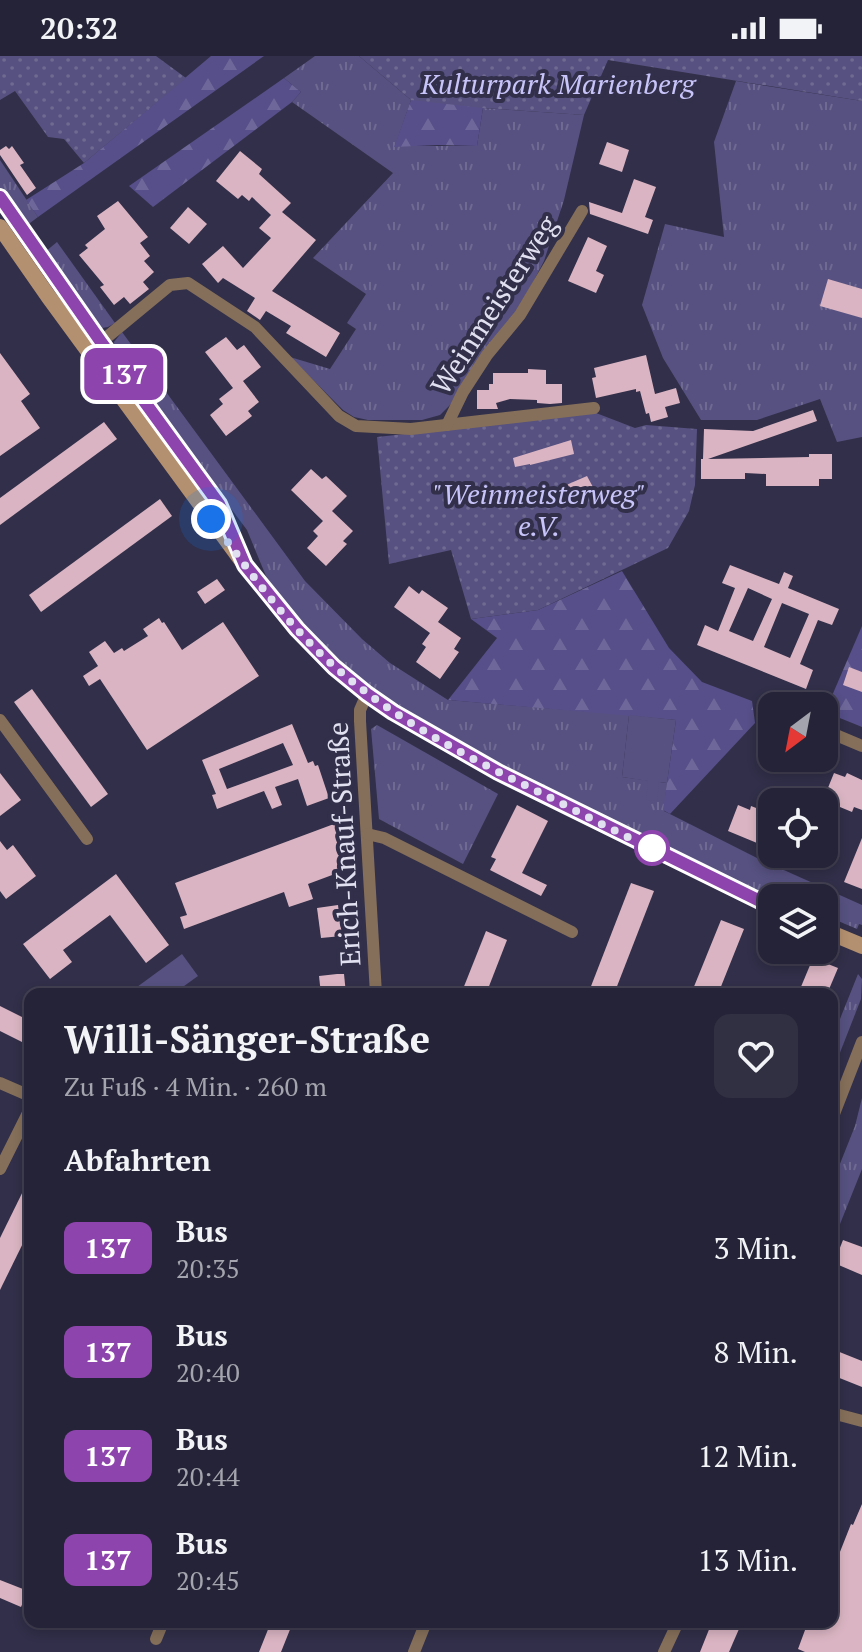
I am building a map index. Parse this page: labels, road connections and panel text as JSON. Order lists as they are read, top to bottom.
{
  "streets": {
    "street": ["Weinmeisterweg", "Erich-Knauf-Straße"]
  },
  "parks": ["Kulturpark Marienberg", "\"Weinmeisterweg\" e.V."],
  "lines": ["bus line 137"],
  "north": "bottom left",
  "page": {
    "status": "20:32",
    "on_map": "137",
    "heading": [
      ["Willi-Sänger-Straße", "Zu Fuß · 4 Min. · 260 m"],
      "Abfahrten"
    ],
    "list": [
      {
        "mark": "137",
        "name": "Bus",
        "note": "20:35",
        "value": "3 Min."
      },
      {
        "mark": "137",
        "name": "Bus",
        "note": "20:40",
        "value": "8 Min."
      },
      {
        "mark": "137",
        "name": "Bus",
        "note": "20:44",
        "value": "12 Min."
      },
      {
        "mark": "137",
        "name": "Bus",
        "note": "20:45",
        "value": "13 Min."
      }
    ]
  }
}
